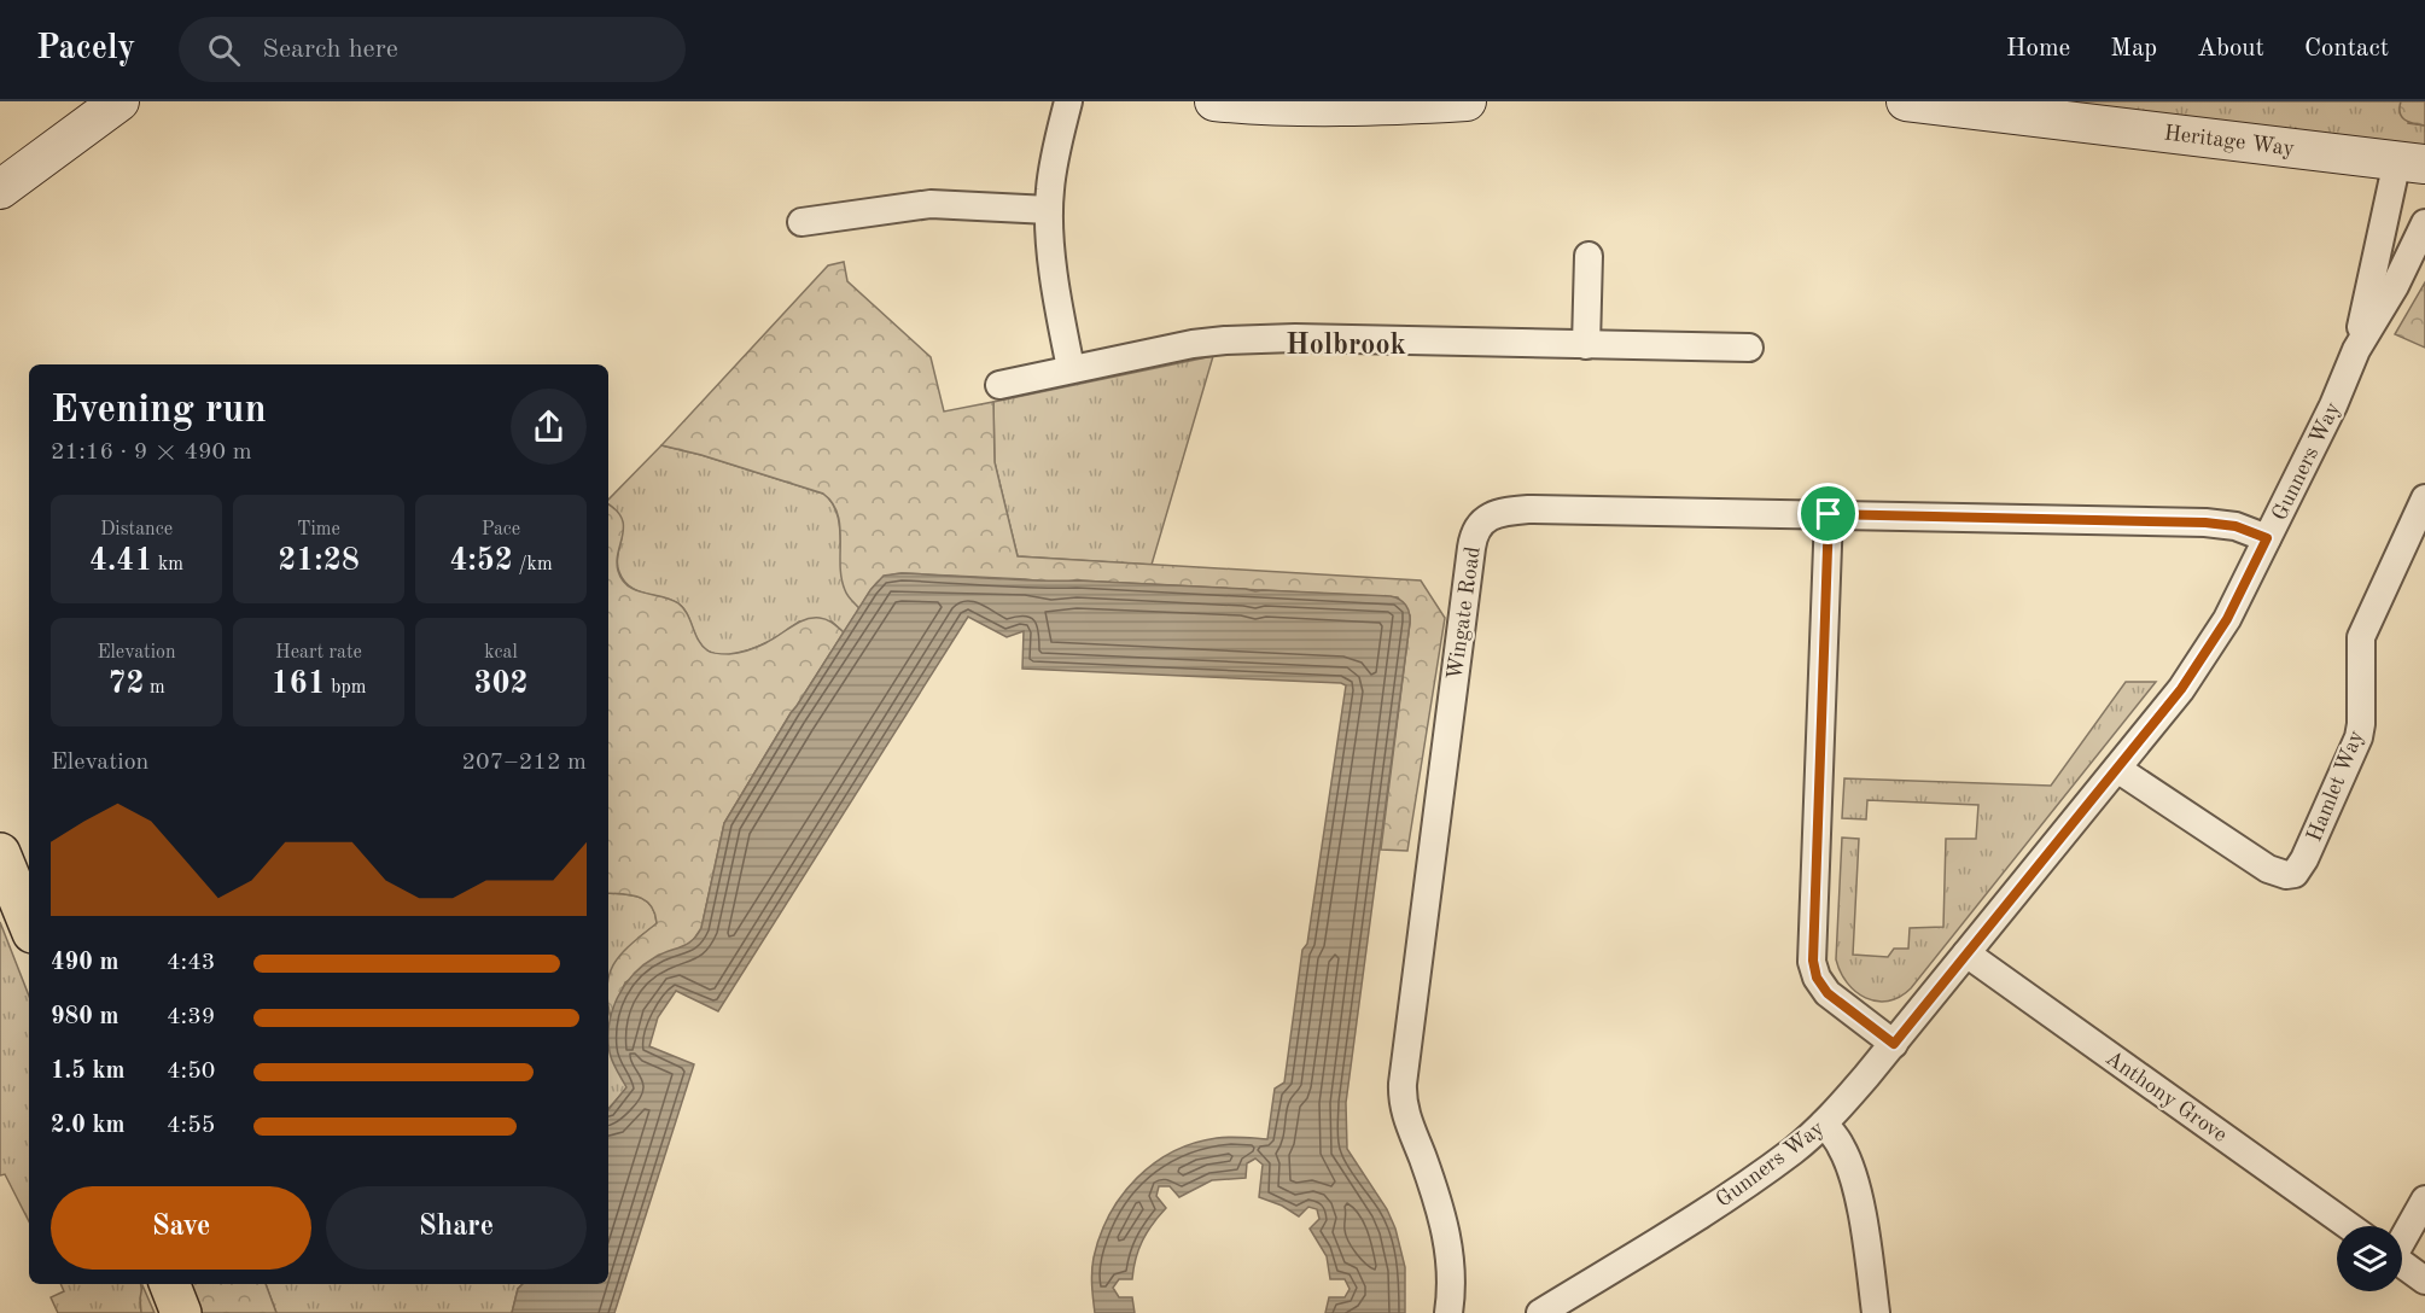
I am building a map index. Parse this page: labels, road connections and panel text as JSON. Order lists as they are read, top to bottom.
{
  "streets": {
    "street": [
      "Heritage Way",
      "Gunners Way",
      "Wingate Road",
      "Hamlet Way",
      "Anthony Grove"
    ]
  },
  "crossings": [
    ["Heritage Way", "Gunners Way"],
    ["Gunners Way", "Wingate Road"],
    ["Gunners Way", "Hamlet Way"],
    ["Gunners Way", "Anthony Grove"]
  ],
  "districts": ["Holbrook"],
  "page": {
    "header": "Pacely",
    "search": "Search here",
    "nav": [
      "Home",
      "Map",
      "About",
      "Contact"
    ],
    "heading": ["Evening run", "21:16 · 9 × 490 m"],
    "stats": [
      ["Distance", "4.41 km"],
      ["Time", "21:28"],
      ["Pace", "4:52 /km"],
      ["Elevation", "72 m"],
      ["Heart rate", "161 bpm"],
      ["kcal", "302"]
    ],
    "chart": ["Elevation", "207–212 m"],
    "list": [
      {
        "name": "490 m",
        "note": "4:43"
      },
      {
        "name": "980 m",
        "note": "4:39"
      },
      {
        "name": "1.5 km",
        "note": "4:50"
      },
      {
        "name": "2.0 km",
        "note": "4:55"
      }
    ],
    "buttons": ["Save", "Share"]
  }
}
